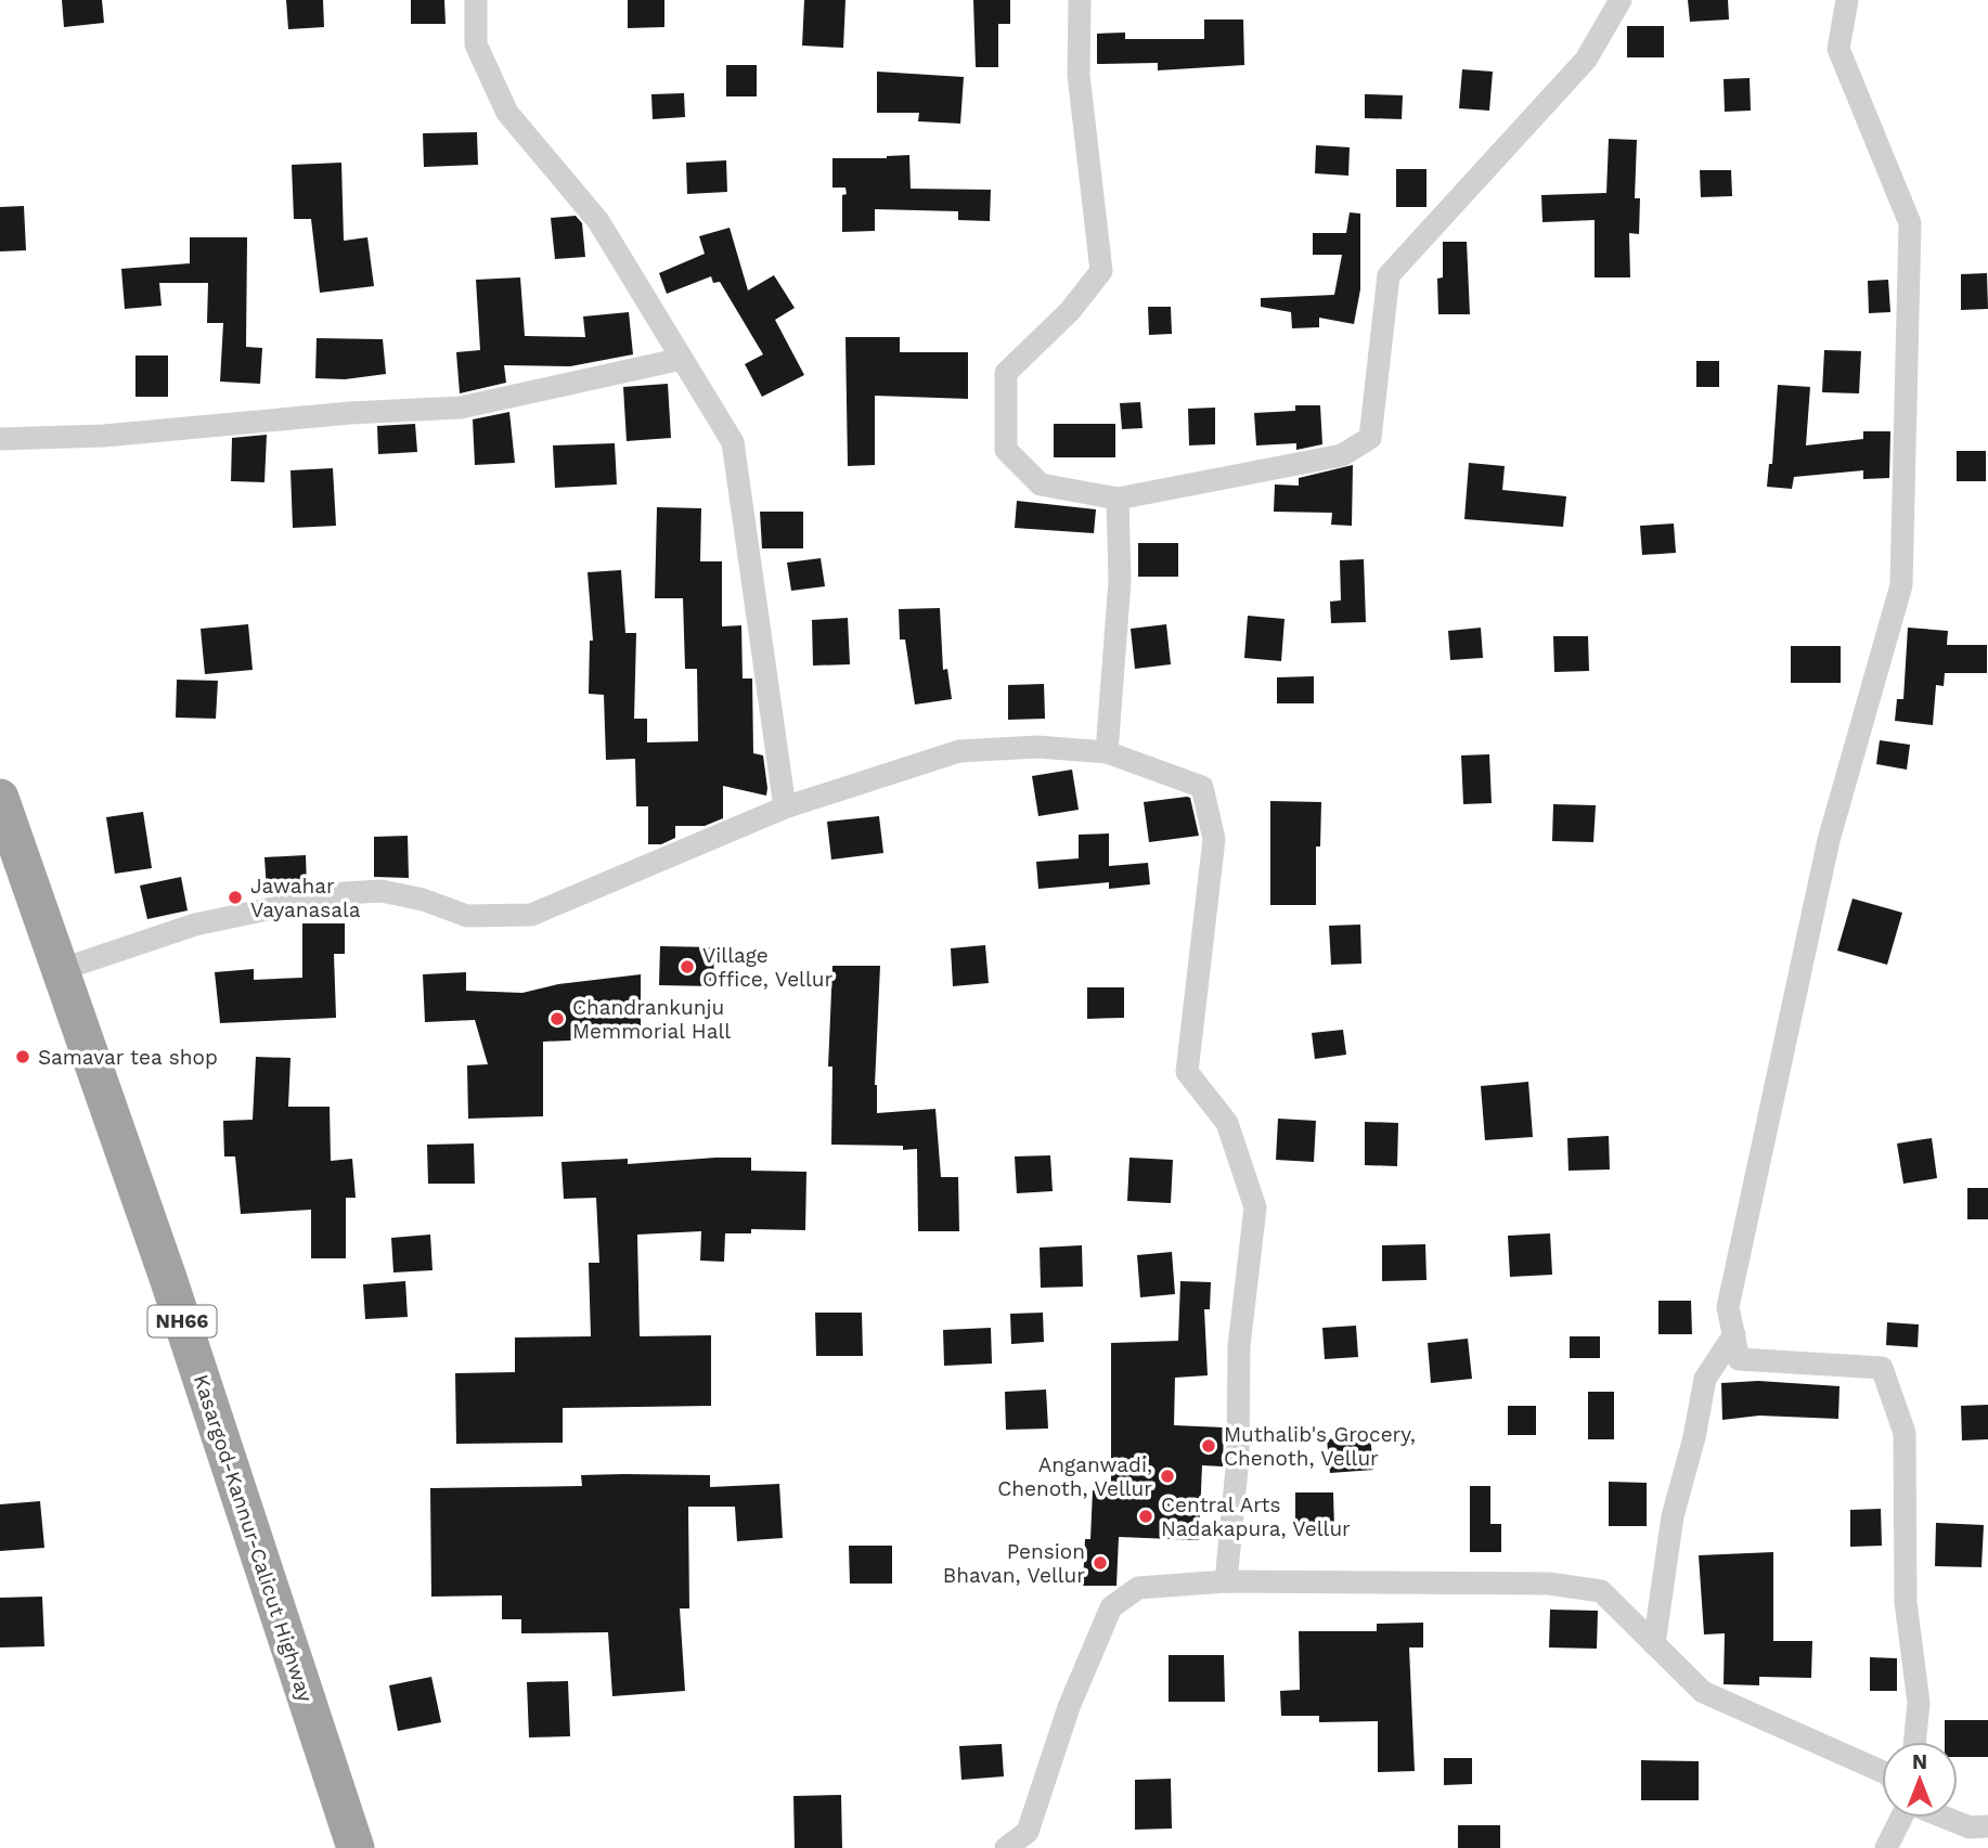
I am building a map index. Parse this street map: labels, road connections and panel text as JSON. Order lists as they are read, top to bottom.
{
  "streets": {
    "highway": ["NH66", "Kasargod-Kannur-Calicut Highway"]
  },
  "places": [
    "Jawahar Vayanasala",
    "Village Office, Vellur",
    "Chandrankunju Memmorial Hall",
    "Samavar tea shop",
    "Muthalib's Grocery, Chenoth, Vellur",
    "Anganwadi, Chenoth, Vellur",
    "Central Arts Nadakapura, Vellur",
    "Pension Bhavan, Vellur"
  ],
  "north": "top"
}
